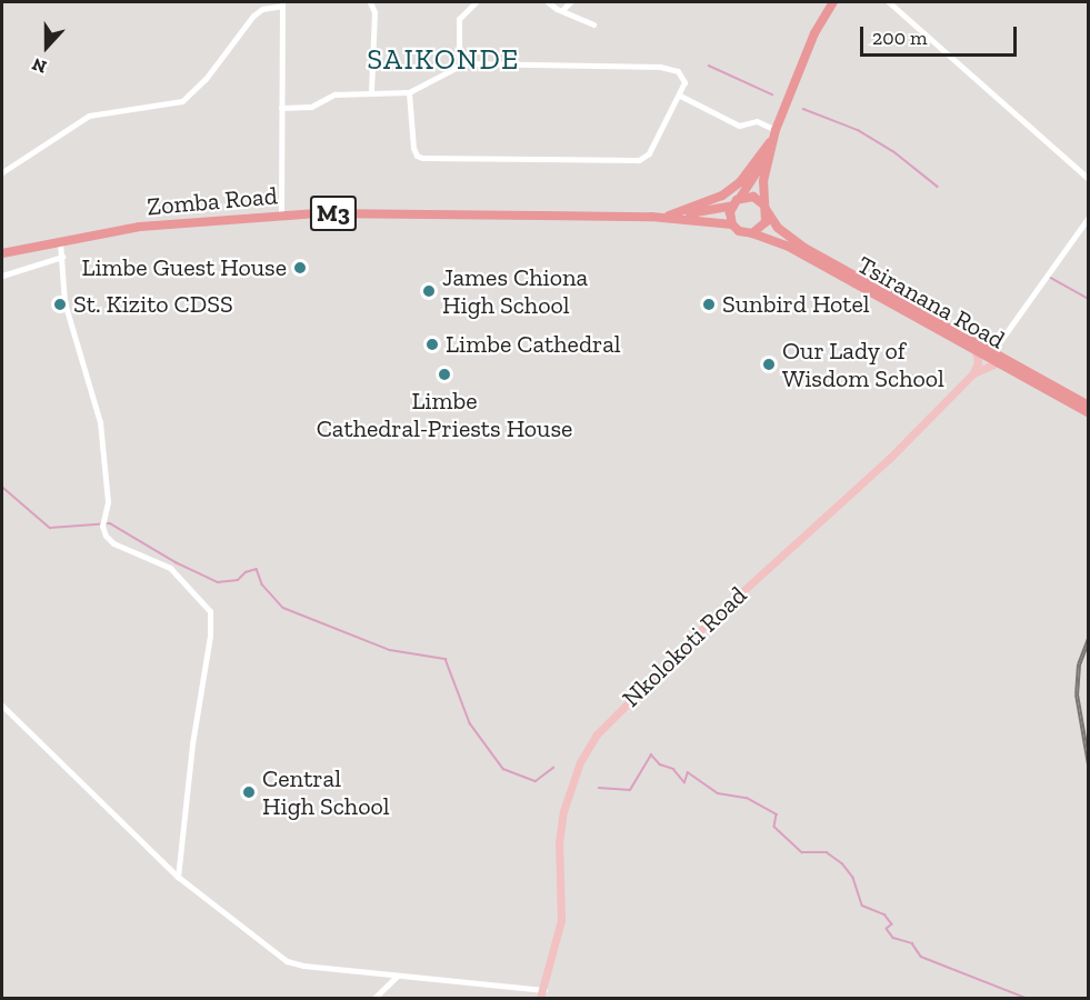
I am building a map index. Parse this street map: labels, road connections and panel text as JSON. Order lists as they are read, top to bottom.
{
  "streets": {
    "highway": ["Zomba Road", "M3", "Tsiranana Road"],
    "main road": ["Nkolokoti Road"]
  },
  "crossings": [
    ["Zomba Road", "M3"],
    ["Zomba Road", "Tsiranana Road"],
    ["M3", "Tsiranana Road"],
    ["Tsiranana Road", "Nkolokoti Road"]
  ],
  "districts": ["SAIKONDE"],
  "places": [
    "Limbe Guest House",
    "James Chiona High School",
    "St. Kizito CDSS",
    "Sunbird Hotel",
    "Limbe Cathedral",
    "Our Lady of Wisdom School",
    "Limbe Cathedral-Priests House",
    "Central High School"
  ],
  "scale_bar": "200 m",
  "north": "bottom"
}
